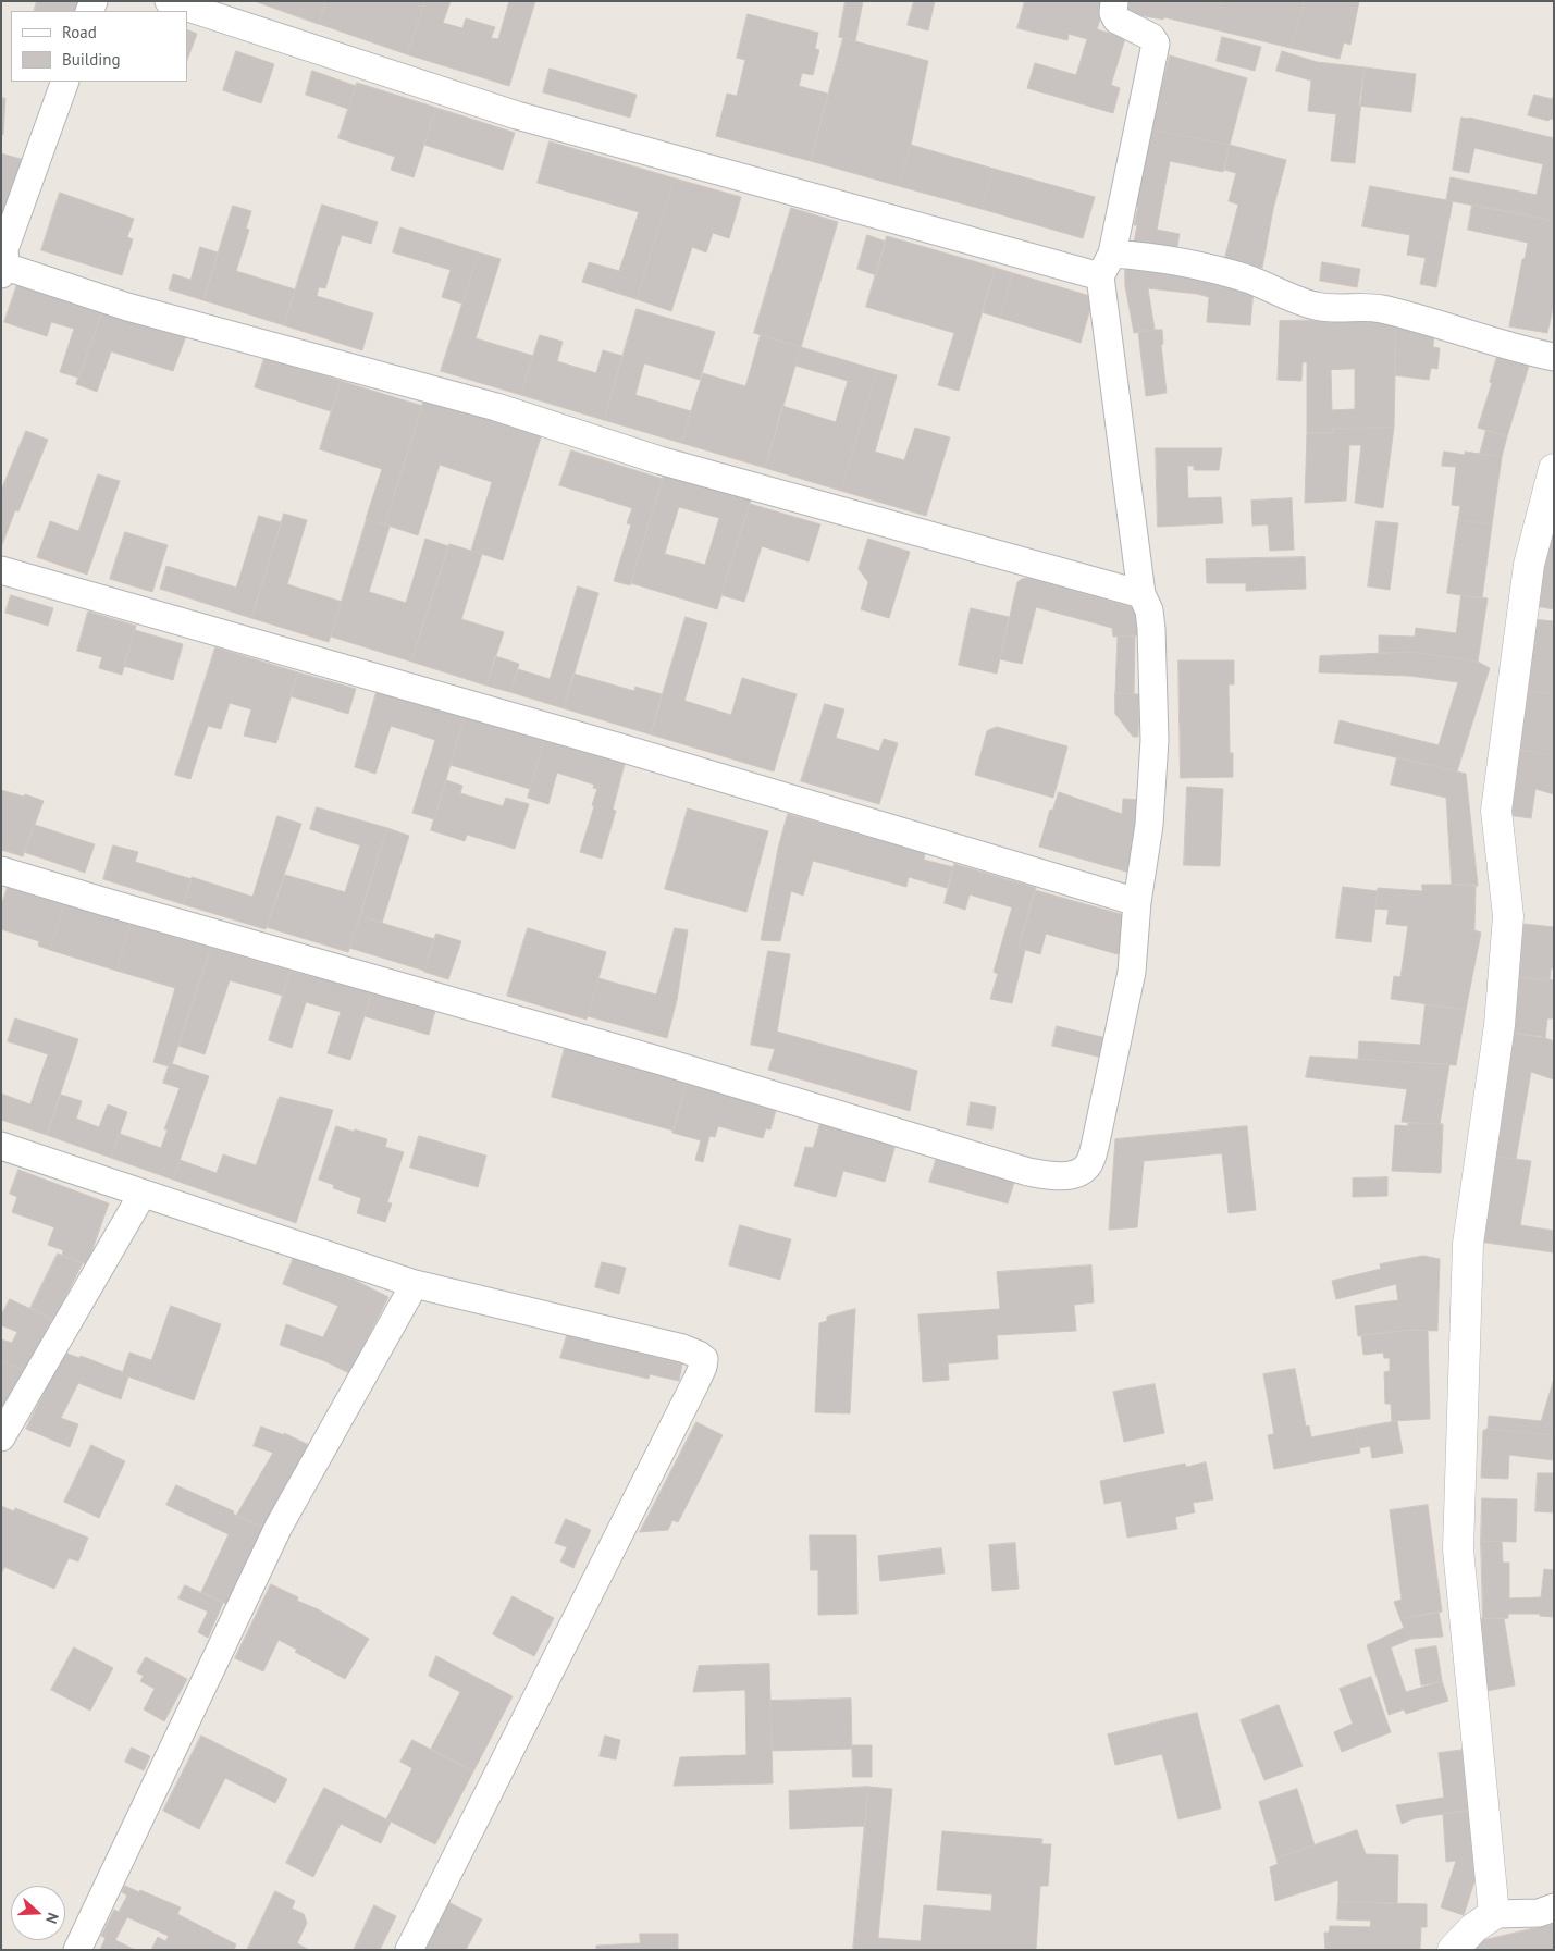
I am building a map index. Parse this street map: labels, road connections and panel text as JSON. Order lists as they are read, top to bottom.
{
  "legend": ["Road", "Building"],
  "north": "right"
}
